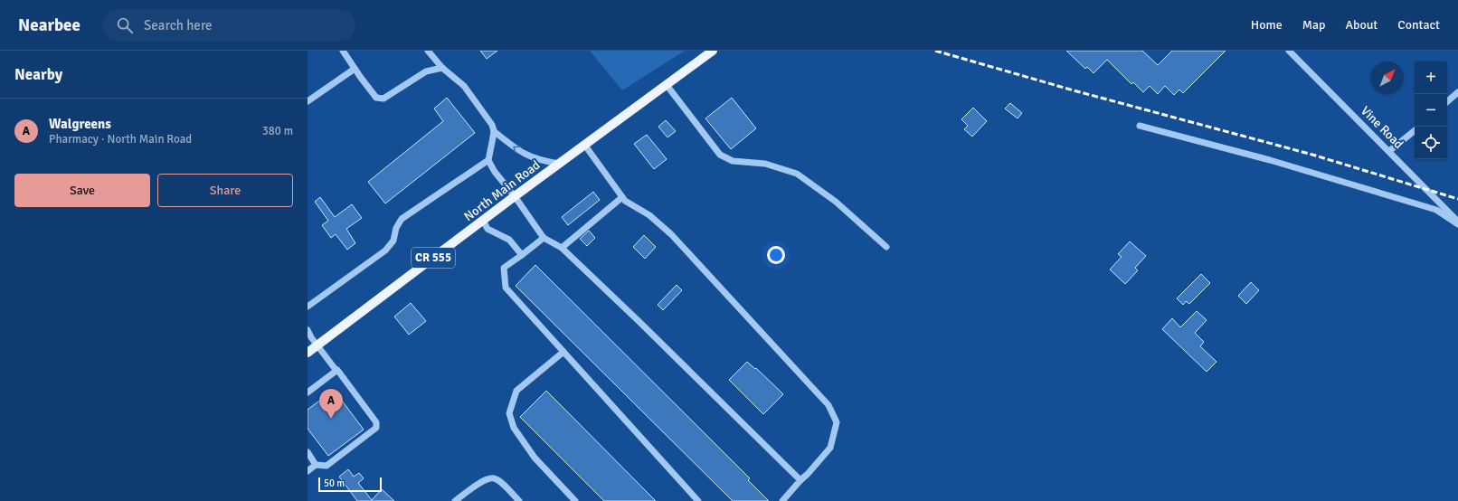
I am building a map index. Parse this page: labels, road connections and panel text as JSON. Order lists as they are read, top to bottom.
{
  "streets": {
    "main road": ["North Main Road", "CR 555"],
    "street": ["Vine Road"]
  },
  "scale_bar": "50 m",
  "north": "top right",
  "page": {
    "header": "Nearbee",
    "search": "Search here",
    "nav": [
      "Home",
      "Map",
      "About",
      "Contact"
    ],
    "heading": "Nearby",
    "map_buttons": ["+", "−"],
    "list": [
      {
        "mark": "A",
        "name": "Walgreens",
        "note": "Pharmacy · North Main Road",
        "value": "380 m"
      }
    ],
    "buttons": ["Save", "Share"],
    "pins": "A",
    "scale": "50 m"
  }
}
